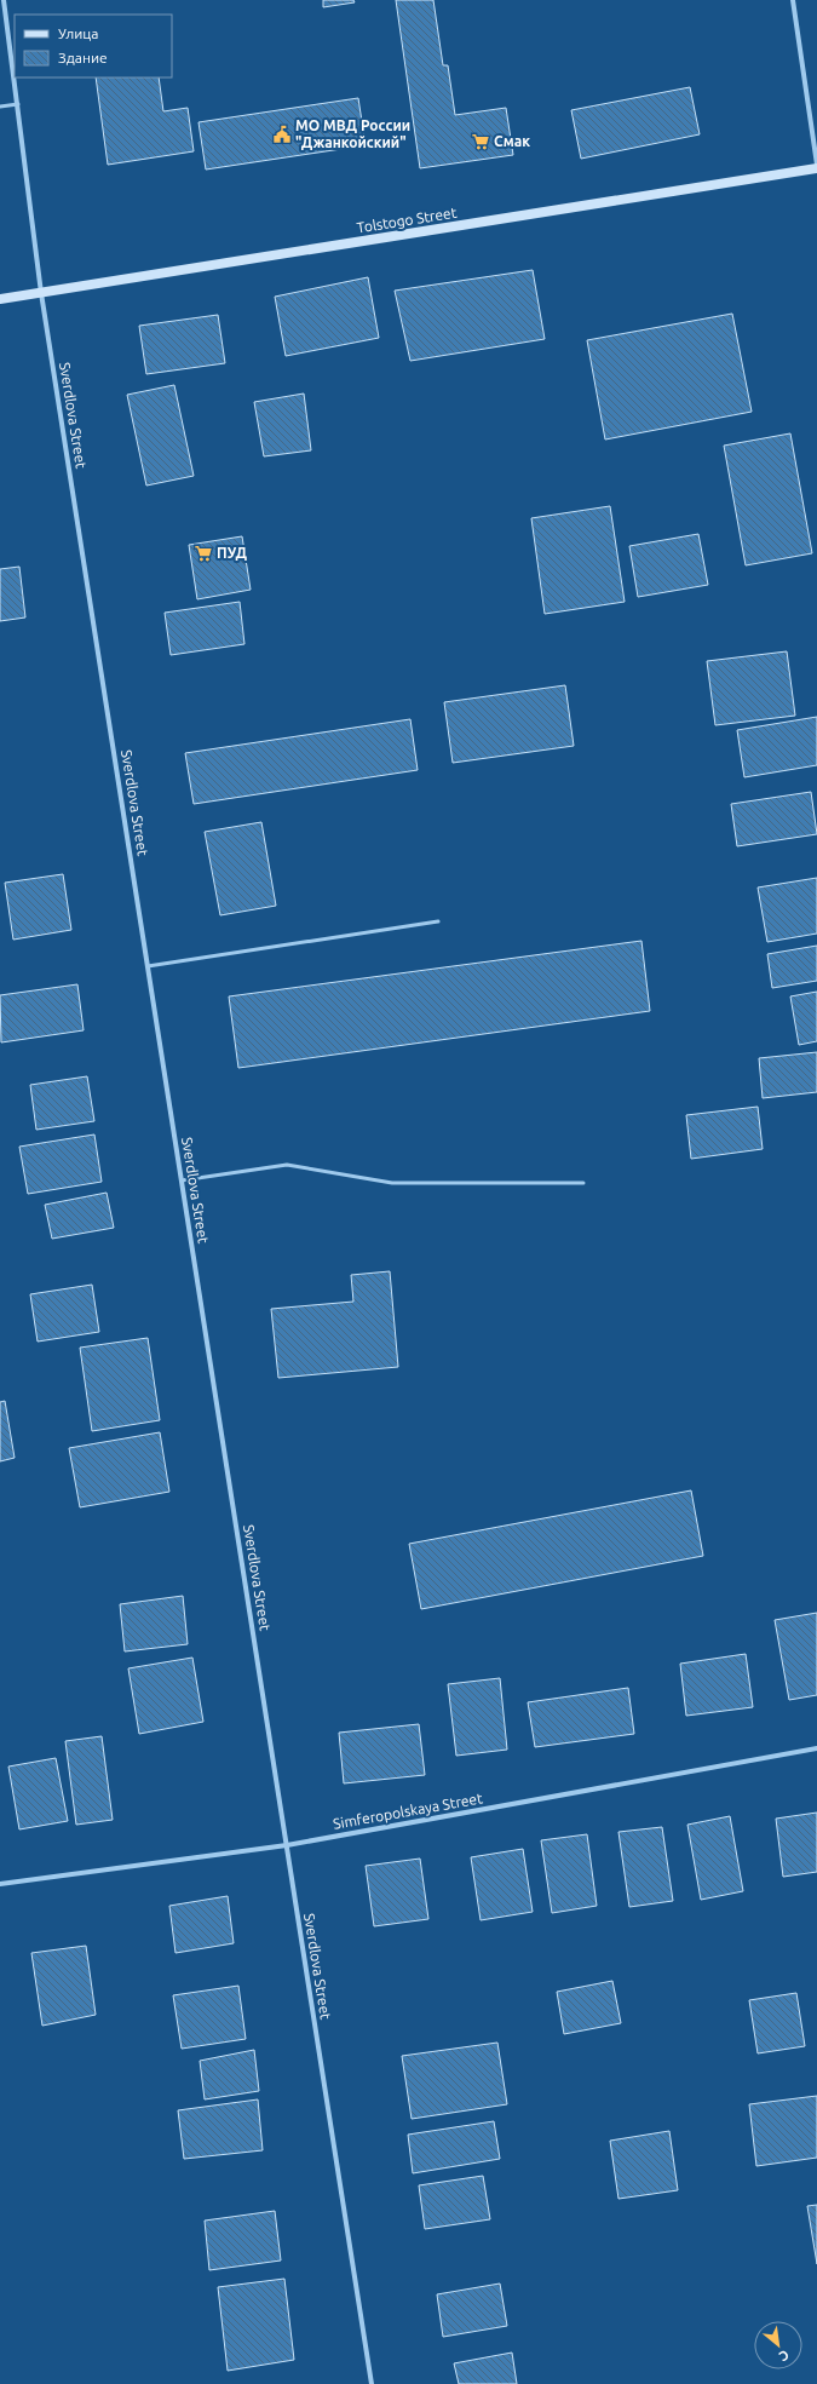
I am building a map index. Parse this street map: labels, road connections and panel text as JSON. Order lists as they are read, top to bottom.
{
  "streets": {
    "main road": ["Tolstogo Street"],
    "street": ["Sverdlova Street", "Simferopolskaya Street"]
  },
  "crossings": [
    ["Tolstogo Street", "Sverdlova Street"],
    ["Sverdlova Street", "Simferopolskaya Street"]
  ],
  "places": {
    "public building": ["МО МВД России \"Джанкойский\""],
    "supermarket": ["Смак", "ПУД"]
  },
  "legend": ["Улица", "Здание"],
  "north": "bottom right"
}
